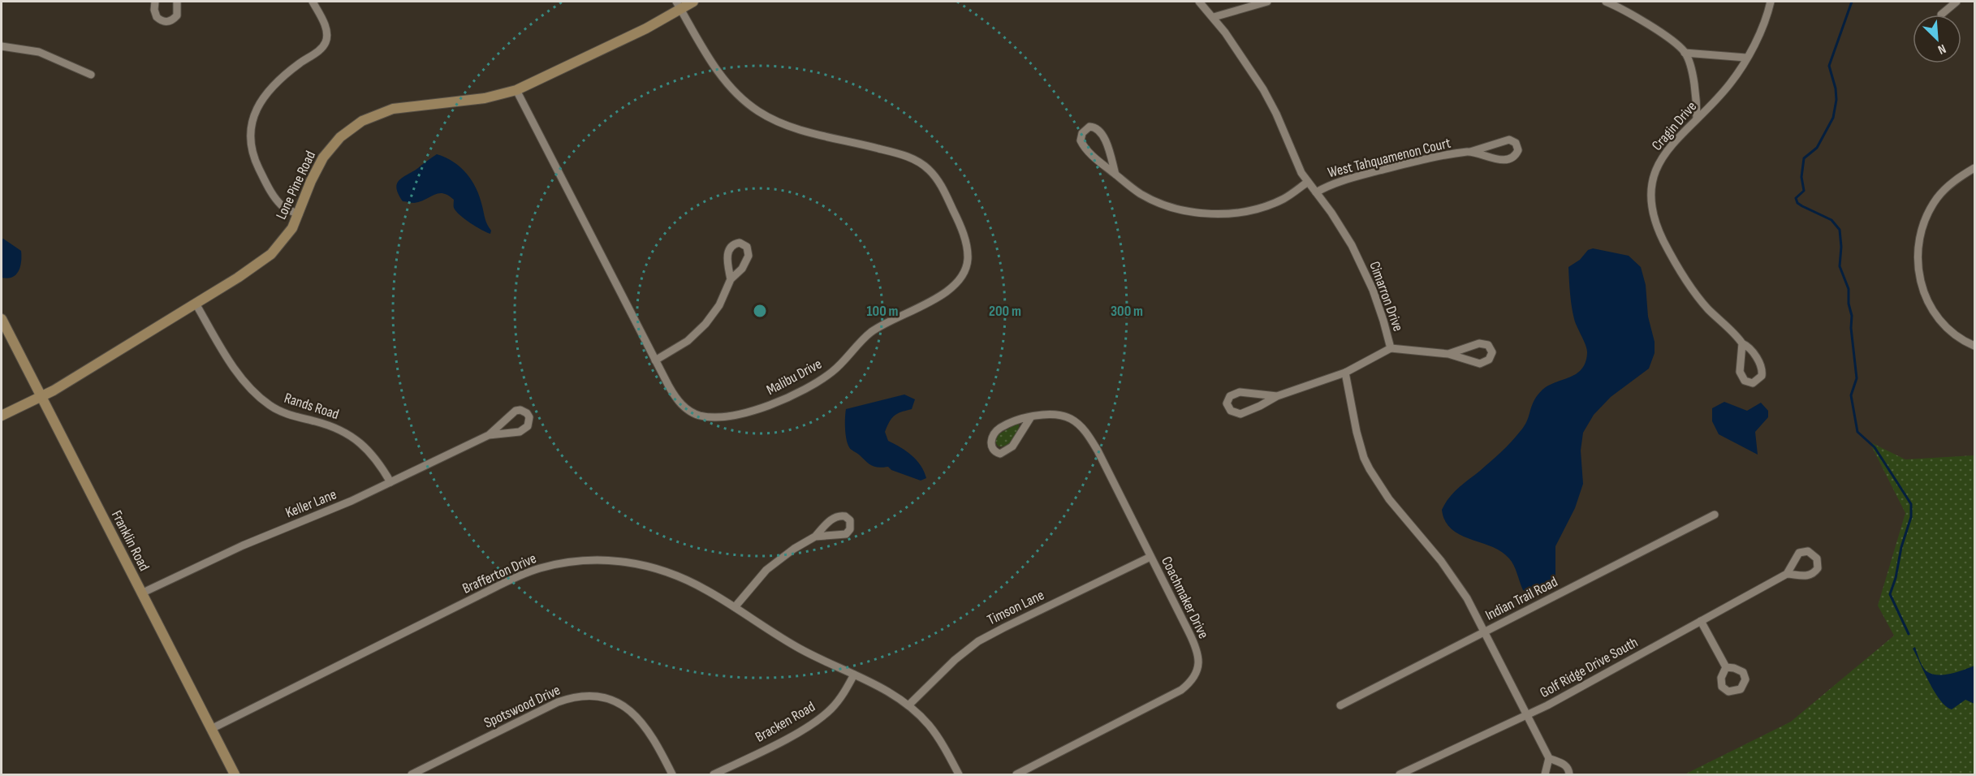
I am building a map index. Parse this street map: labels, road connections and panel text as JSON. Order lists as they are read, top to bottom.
{
  "streets": {
    "street": [
      "Cragin Drive",
      "West Tahquamenon Court",
      "Lone Pine Road",
      "Cimarron Drive",
      "Malibu Drive",
      "Rands Road",
      "Keller Lane",
      "Franklin Road",
      "Brafferton Drive",
      "Coachmaker Drive",
      "Indian Trail Road",
      "Timson Lane",
      "Golf Ridge Drive South",
      "Spotswood Drive",
      "Bracken Road"
    ]
  },
  "crossings": [
    ["West Tahquamenon Court", "Cimarron Drive"],
    ["Lone Pine Road", "Malibu Drive"],
    ["Lone Pine Road", "Rands Road"],
    ["Lone Pine Road", "Franklin Road"],
    ["Rands Road", "Keller Lane"],
    ["Keller Lane", "Franklin Road"],
    ["Franklin Road", "Brafferton Drive"],
    ["Brafferton Drive", "Timson Lane"],
    ["Brafferton Drive", "Bracken Road"],
    ["Coachmaker Drive", "Timson Lane"]
  ],
  "north": "bottom right",
  "rings": ["100 m", "200 m", "300 m"]
}
